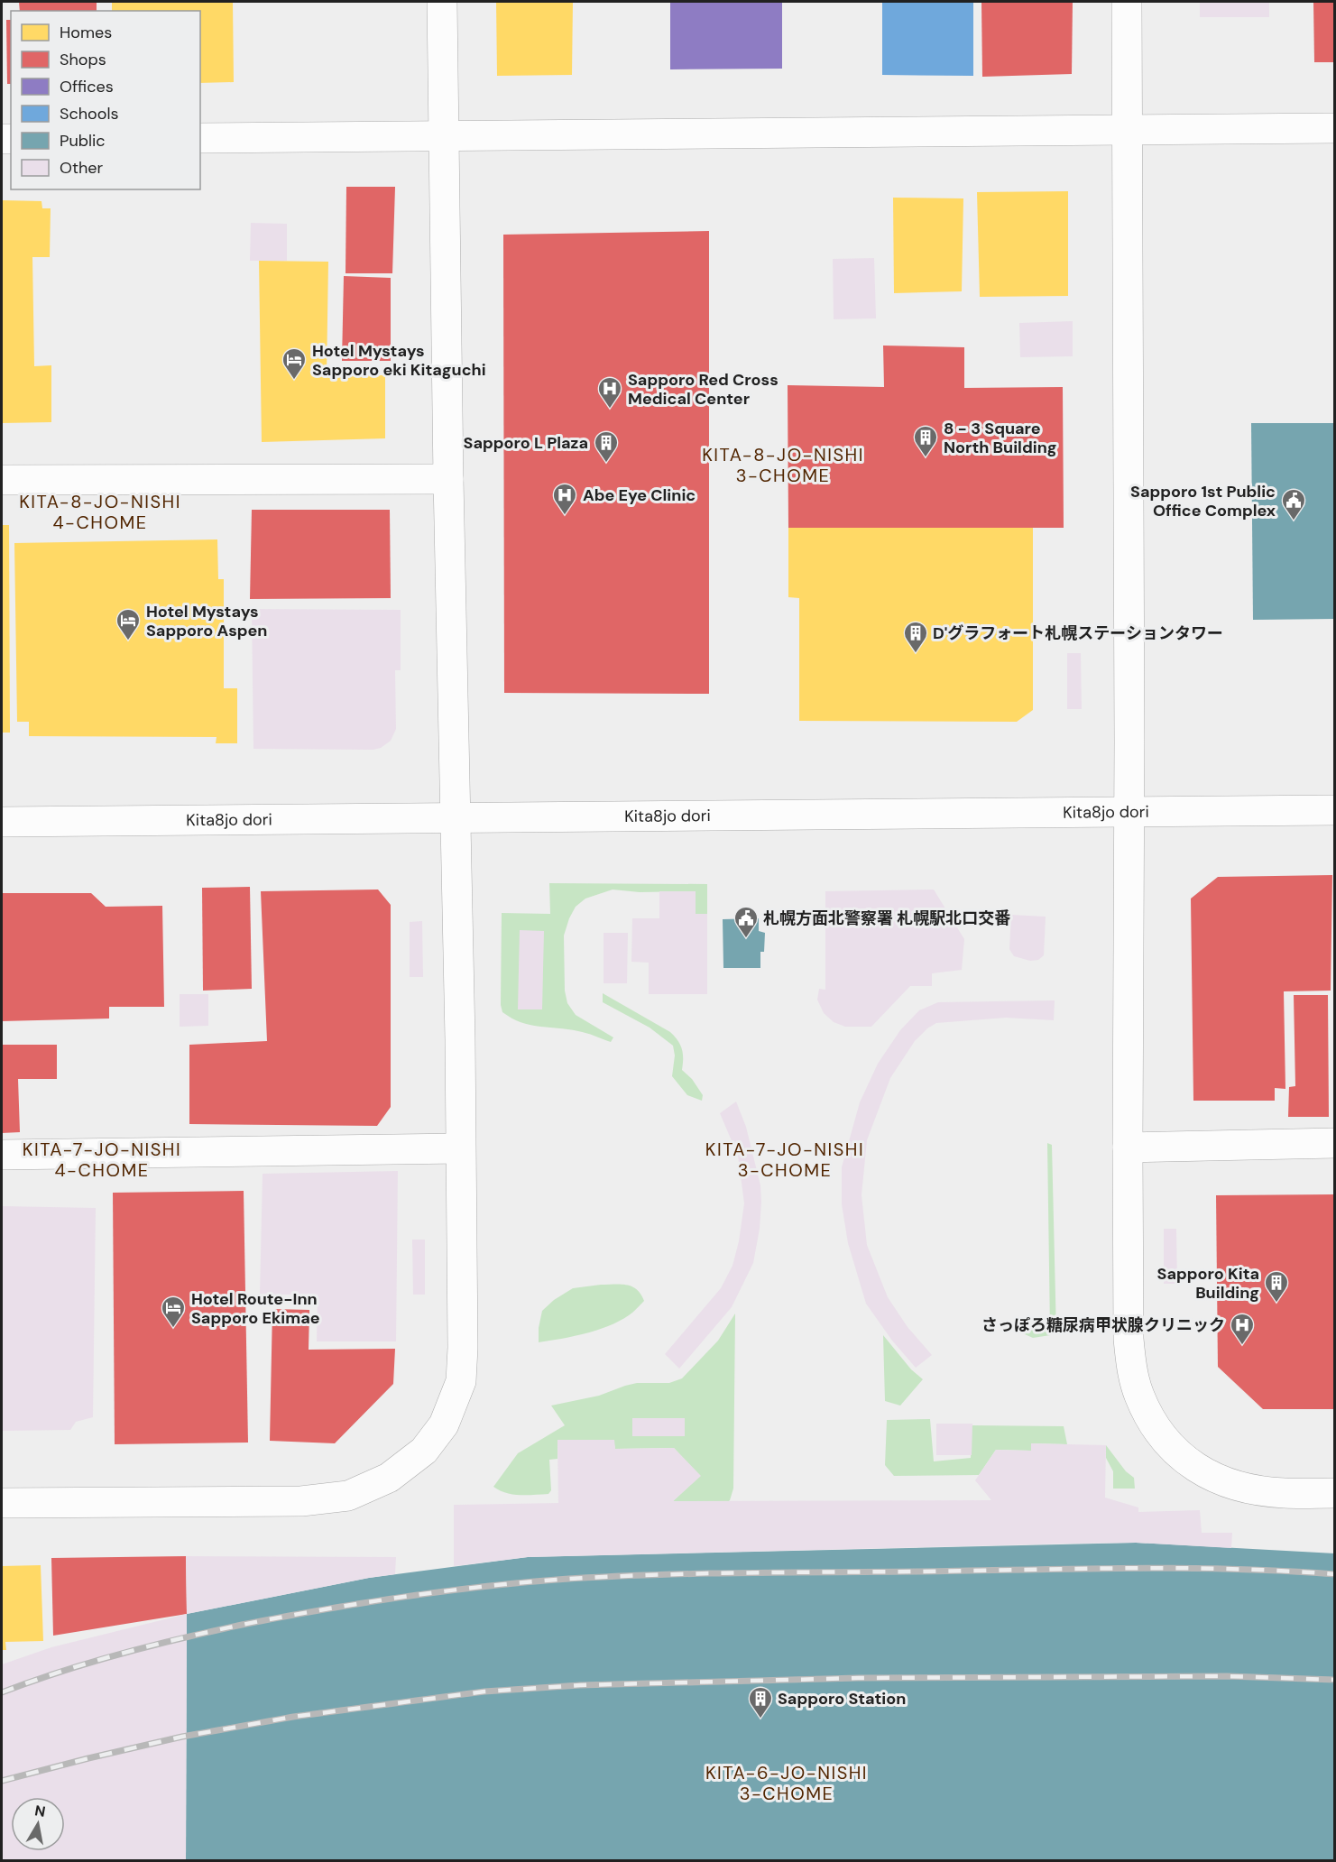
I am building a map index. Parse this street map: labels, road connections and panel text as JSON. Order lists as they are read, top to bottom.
{
  "streets": {
    "street": ["Kita8jo dori"]
  },
  "districts": [
    "KITA-8-JO-NISHI 3-CHOME",
    "KITA-8-JO-NISHI 4-CHOME",
    "KITA-7-JO-NISHI 4-CHOME",
    "KITA-7-JO-NISHI 3-CHOME",
    "KITA-6-JO-NISHI 3-CHOME"
  ],
  "places": {
    "hotel": ["Hotel Mystays Sapporo eki Kitaguchi", "Hotel Mystays Sapporo Aspen", "Hotel Route-Inn Sapporo Ekimae"],
    "hospital": ["Sapporo Red Cross Medical Center", "Abe Eye Clinic", "さっぽろ糖尿病甲状腺クリニック"],
    "building": [
      "8 - 3 Square North Building",
      "Sapporo L Plaza",
      "D'グラフォート札幌ステーションタワー",
      "Sapporo Kita Building",
      "Sapporo Station"
    ],
    "public building": ["Sapporo 1st Public Office Complex", "札幌方面北警察署 札幌駅北口交番"]
  },
  "legend": [
    "Homes",
    "Shops",
    "Offices",
    "Schools",
    "Public",
    "Other"
  ],
  "north": "top"
}
